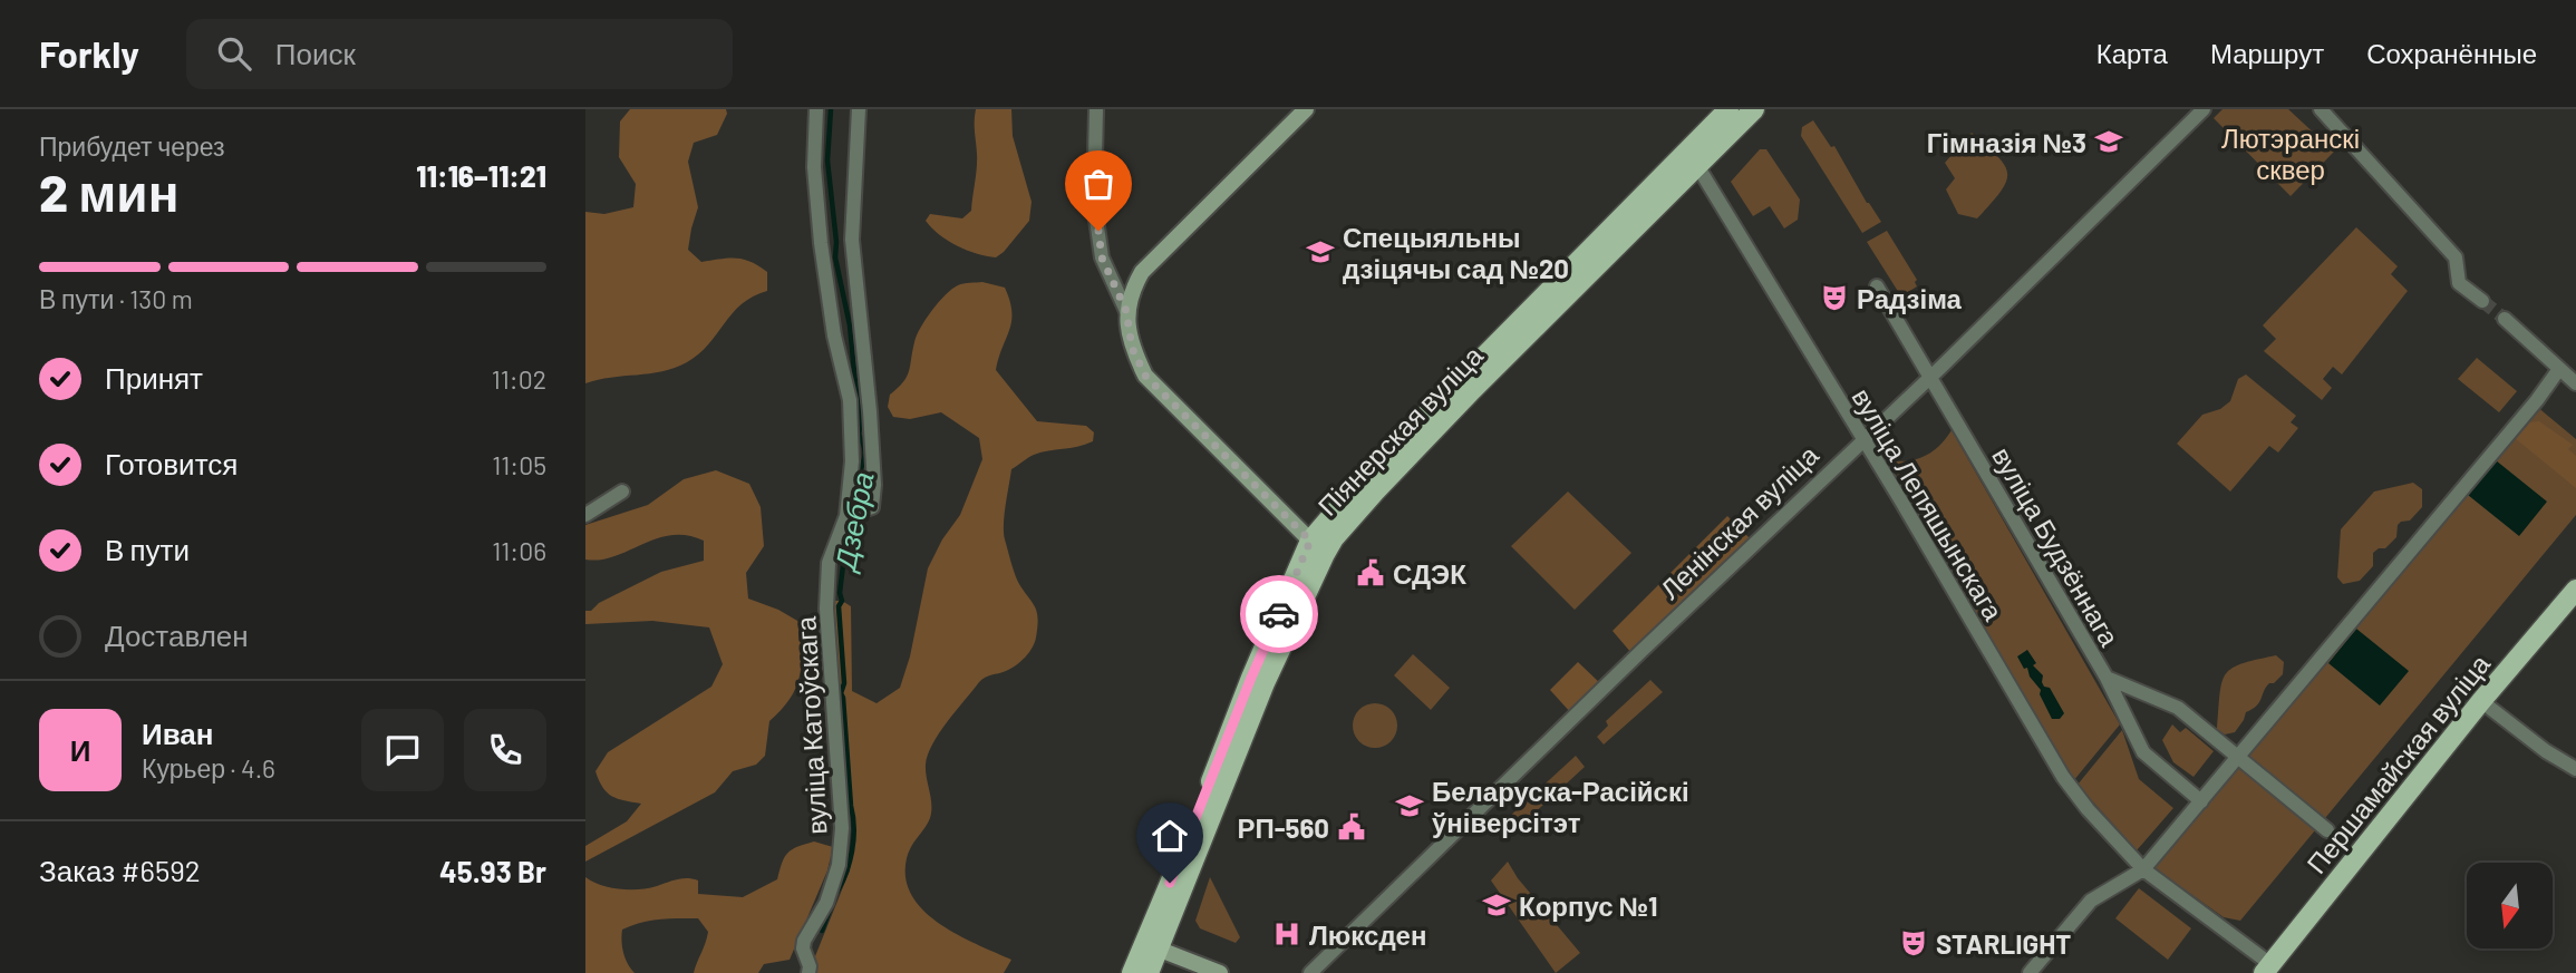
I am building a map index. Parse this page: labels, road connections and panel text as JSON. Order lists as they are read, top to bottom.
{
  "streets": {
    "main road": ["Піянерская вуліца", "Першамайская вуліца"],
    "street": [
      "вуліца Лепяшынскага",
      "Ленінская вуліца",
      "вуліца Будзённага",
      "вуліца Катоўскага"
    ]
  },
  "crossings": [
    ["Піянерская вуліца", "вуліца Лепяшынскага"],
    ["вуліца Лепяшынскага", "Ленінская вуліца"],
    ["вуліца Лепяшынскага", "Першамайская вуліца"],
    ["Ленінская вуліца", "вуліца Будзённага"]
  ],
  "water": ["Дзебра"],
  "parks": ["Лютэранскі сквер"],
  "places": {
    "school or university": [
      "Гімназія №3",
      "Спецыяльны дзіцячы сад №20",
      "Беларуска-Расійскі ўніверсітэт",
      "Корпус №1"
    ],
    "theatre": ["Радзіма", "STARLIGHT"],
    "public building": ["СДЭК", "РП-560"],
    "hospital": ["Люксден"]
  },
  "north": "bottom",
  "page": {
    "header": "Forkly",
    "search": "Поиск",
    "nav": ["Карта", "Маршрут", "Сохранённые"],
    "heading": ["2 мин", "Прибудет через", "11:16–11:21"],
    "panel": [
      "Иван",
      "Курьер · 4.6",
      "Заказ #6592",
      "45.93 Br"
    ],
    "bar": "В пути · 130 m",
    "list": [
      ["Принят", "11:02"],
      ["Готовится", "11:05"],
      ["В пути", "11:06"],
      "Доставлен"
    ],
    "round": "И"
  }
}
